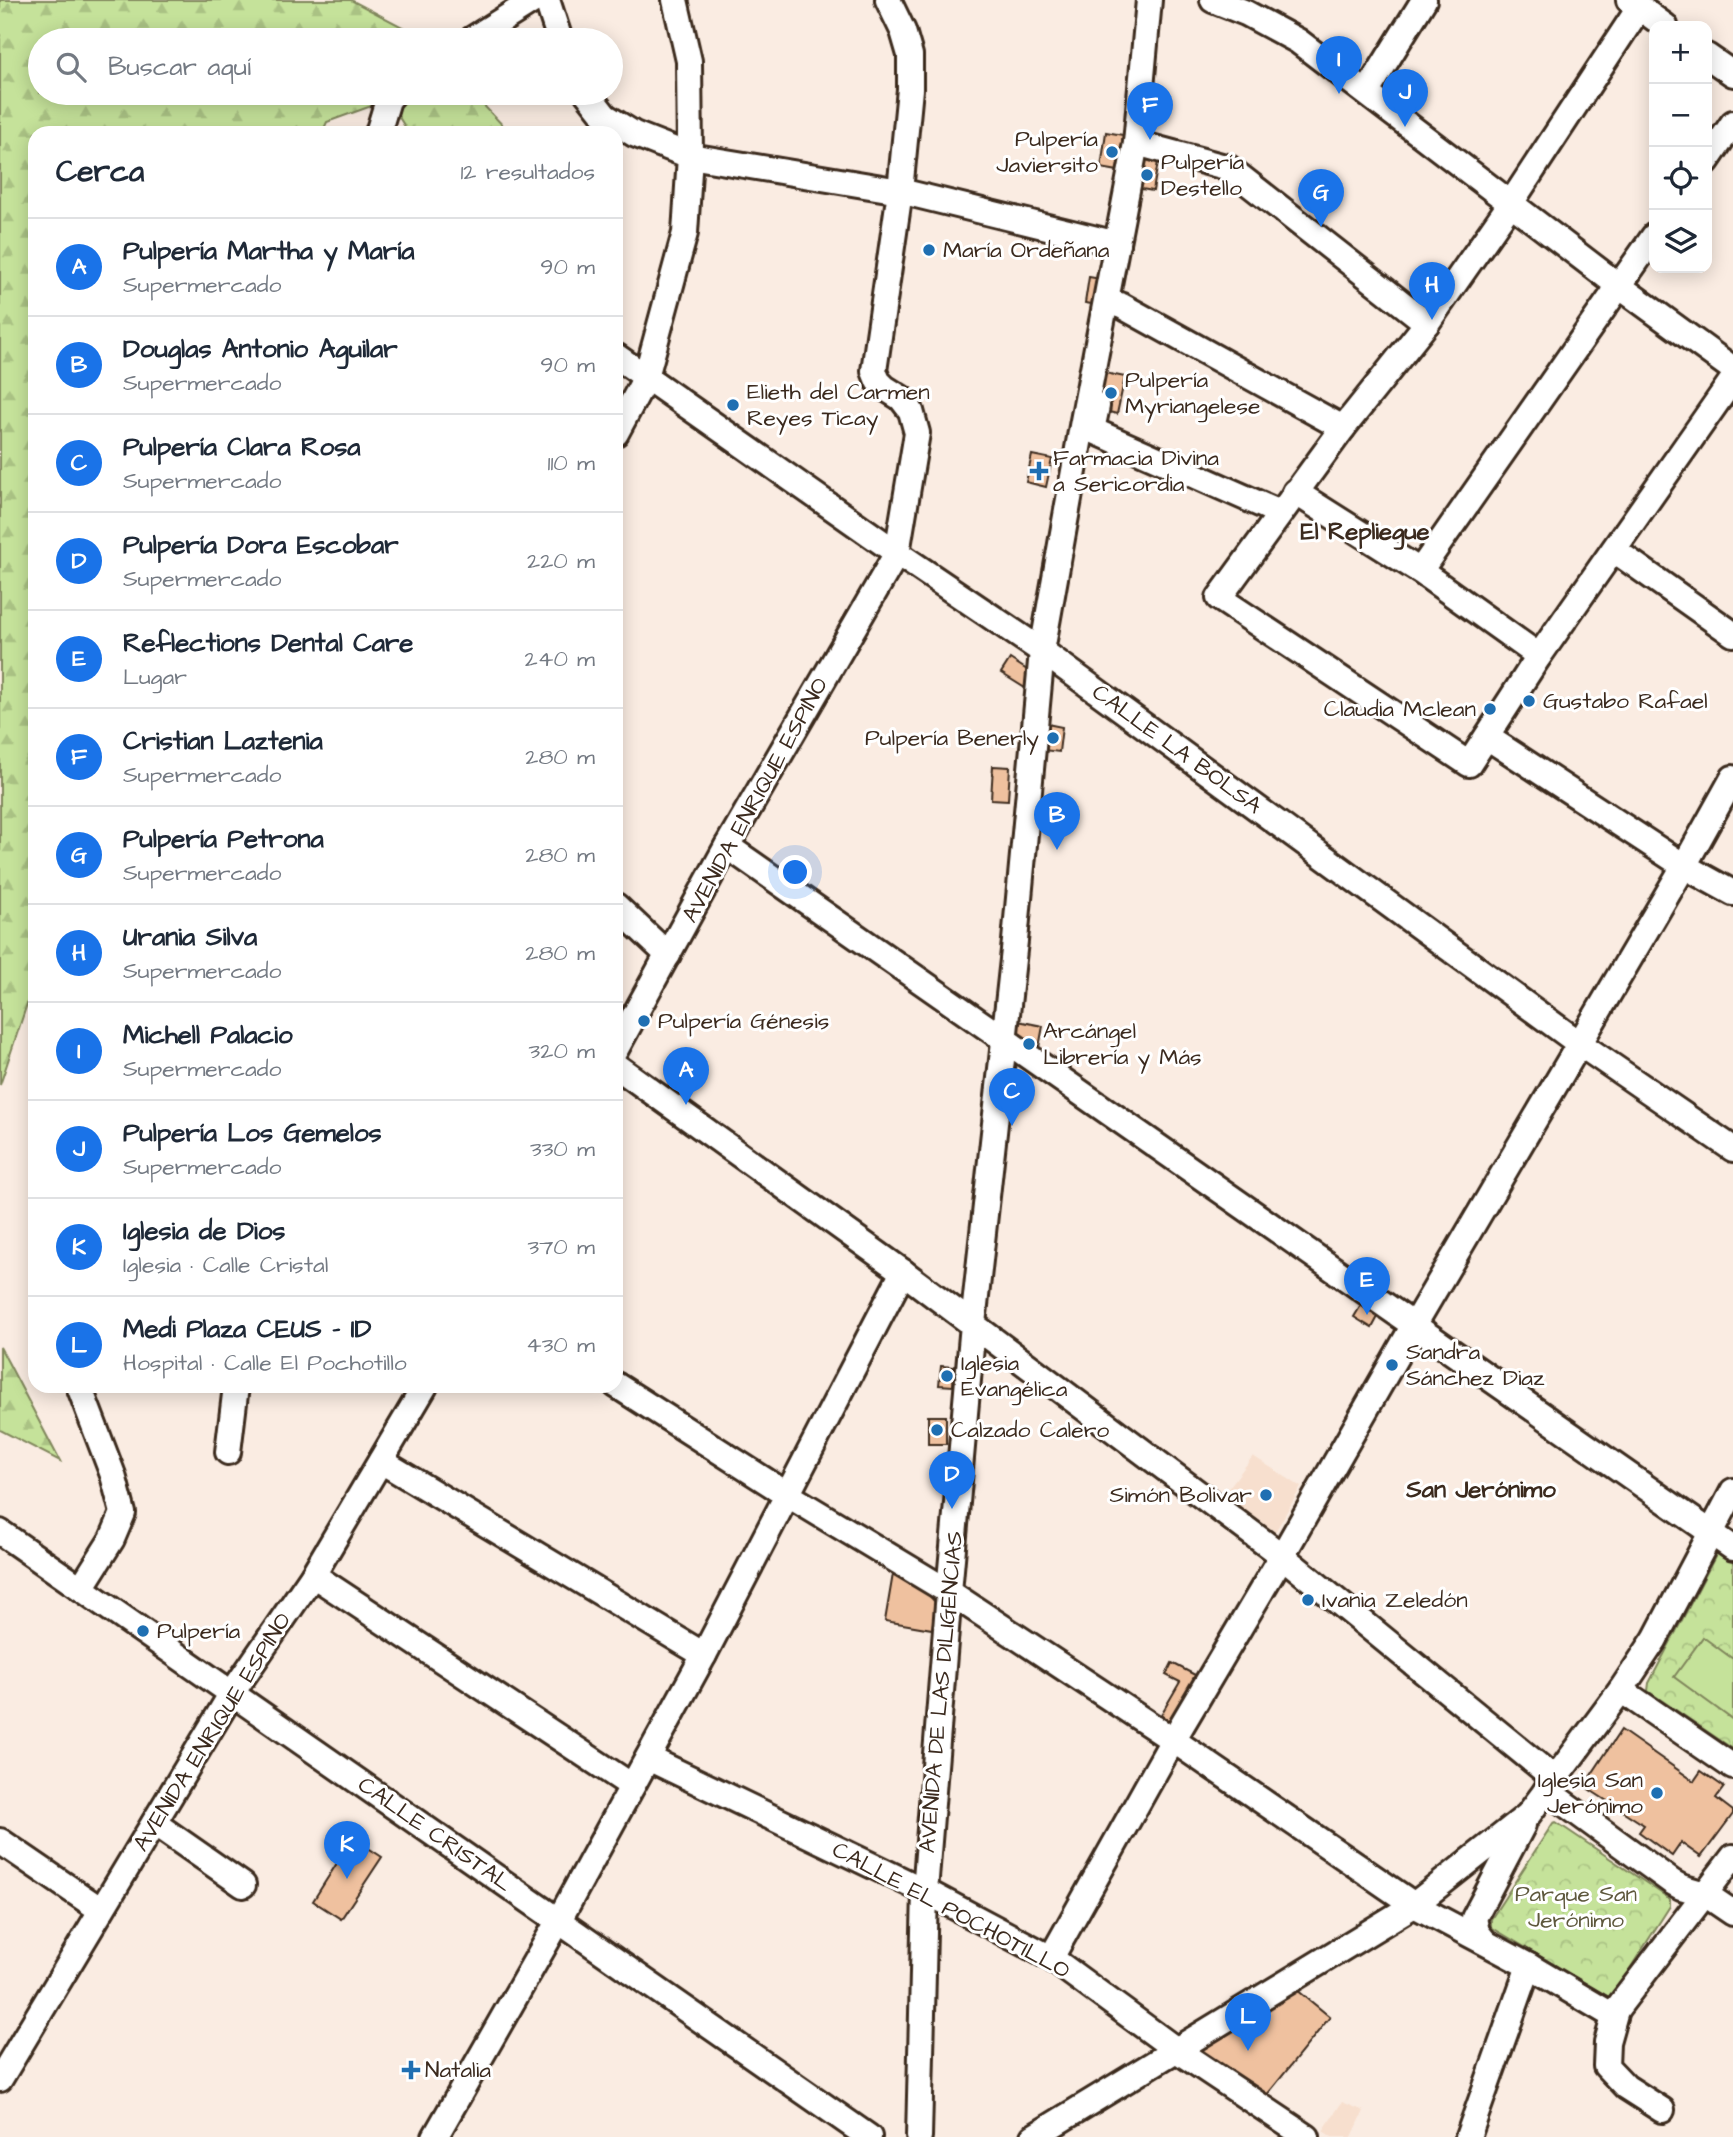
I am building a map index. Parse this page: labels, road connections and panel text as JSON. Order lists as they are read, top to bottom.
{
  "streets": {
    "street": [
      "CALLE LA BOLSA",
      "AVENIDA ENRIQUE ESPINO",
      "AVENIDA DE LAS DILIGENCIAS",
      "CALLE CRISTAL",
      "CALLE EL POCHOTILLO"
    ]
  },
  "crossings": [
    ["CALLE LA BOLSA", "AVENIDA ENRIQUE ESPINO"],
    ["CALLE LA BOLSA", "AVENIDA DE LAS DILIGENCIAS"],
    ["AVENIDA ENRIQUE ESPINO", "CALLE CRISTAL"],
    ["AVENIDA DE LAS DILIGENCIAS", "CALLE EL POCHOTILLO"]
  ],
  "districts": ["El Repliegue", "San Jerónimo"],
  "parks": ["Parque San Jerónimo"],
  "places": {
    "other": [
      "Pulpería Javiersito",
      "Pulpería Destello",
      "María Ordeñana",
      "Pulpería Myriangelese",
      "Elieth del Carmen Reyes Ticay",
      "Gustabo Rafael",
      "Claudia Mclean",
      "Pulpería Benerly",
      "Pulpería Génesis",
      "Arcángel Librería y Más",
      "Sandra Sánchez Diaz",
      "Iglesia Evangélica",
      "Calzado Calero",
      "Simón Bolivar",
      "Ivania Zeledón",
      "Pulpería",
      "Iglesia San Jerónimo"
    ],
    "health": ["Farmacia Divina a Sericordia", "Natalia"]
  },
  "page": {
    "map_buttons": ["+", "−"],
    "search": "Buscar aquí",
    "pins": [
      "I",
      "J",
      "F",
      "G",
      "H",
      "B",
      "A",
      "C",
      "E",
      "D",
      "K",
      "L"
    ],
    "heading": ["Cerca", "12 resultados"],
    "list": [
      {
        "mark": "A",
        "name": "Pulpería Martha y María",
        "note": "Supermercado",
        "value": "90 m"
      },
      {
        "mark": "B",
        "name": "Douglas Antonio Aguilar",
        "note": "Supermercado",
        "value": "90 m"
      },
      {
        "mark": "C",
        "name": "Pulpería Clara Rosa",
        "note": "Supermercado",
        "value": "110 m"
      },
      {
        "mark": "D",
        "name": "Pulpería Dora Escobar",
        "note": "Supermercado",
        "value": "220 m"
      },
      {
        "mark": "E",
        "name": "Reflections Dental Care",
        "note": "Lugar",
        "value": "240 m"
      },
      {
        "mark": "F",
        "name": "Cristian Laztenia",
        "note": "Supermercado",
        "value": "280 m"
      },
      {
        "mark": "G",
        "name": "Pulpería Petrona",
        "note": "Supermercado",
        "value": "280 m"
      },
      {
        "mark": "H",
        "name": "Urania Silva",
        "note": "Supermercado",
        "value": "280 m"
      },
      {
        "mark": "I",
        "name": "Michell Palacio",
        "note": "Supermercado",
        "value": "320 m"
      },
      {
        "mark": "J",
        "name": "Pulpería Los Gemelos",
        "note": "Supermercado",
        "value": "330 m"
      },
      {
        "mark": "K",
        "name": "Iglesia de Dios",
        "note": "Iglesia · Calle Cristal",
        "value": "370 m"
      },
      {
        "mark": "L",
        "name": "Medi Plaza CEUS - ID",
        "note": "Hospital · Calle El Pochotillo",
        "value": "430 m"
      }
    ]
  }
}
